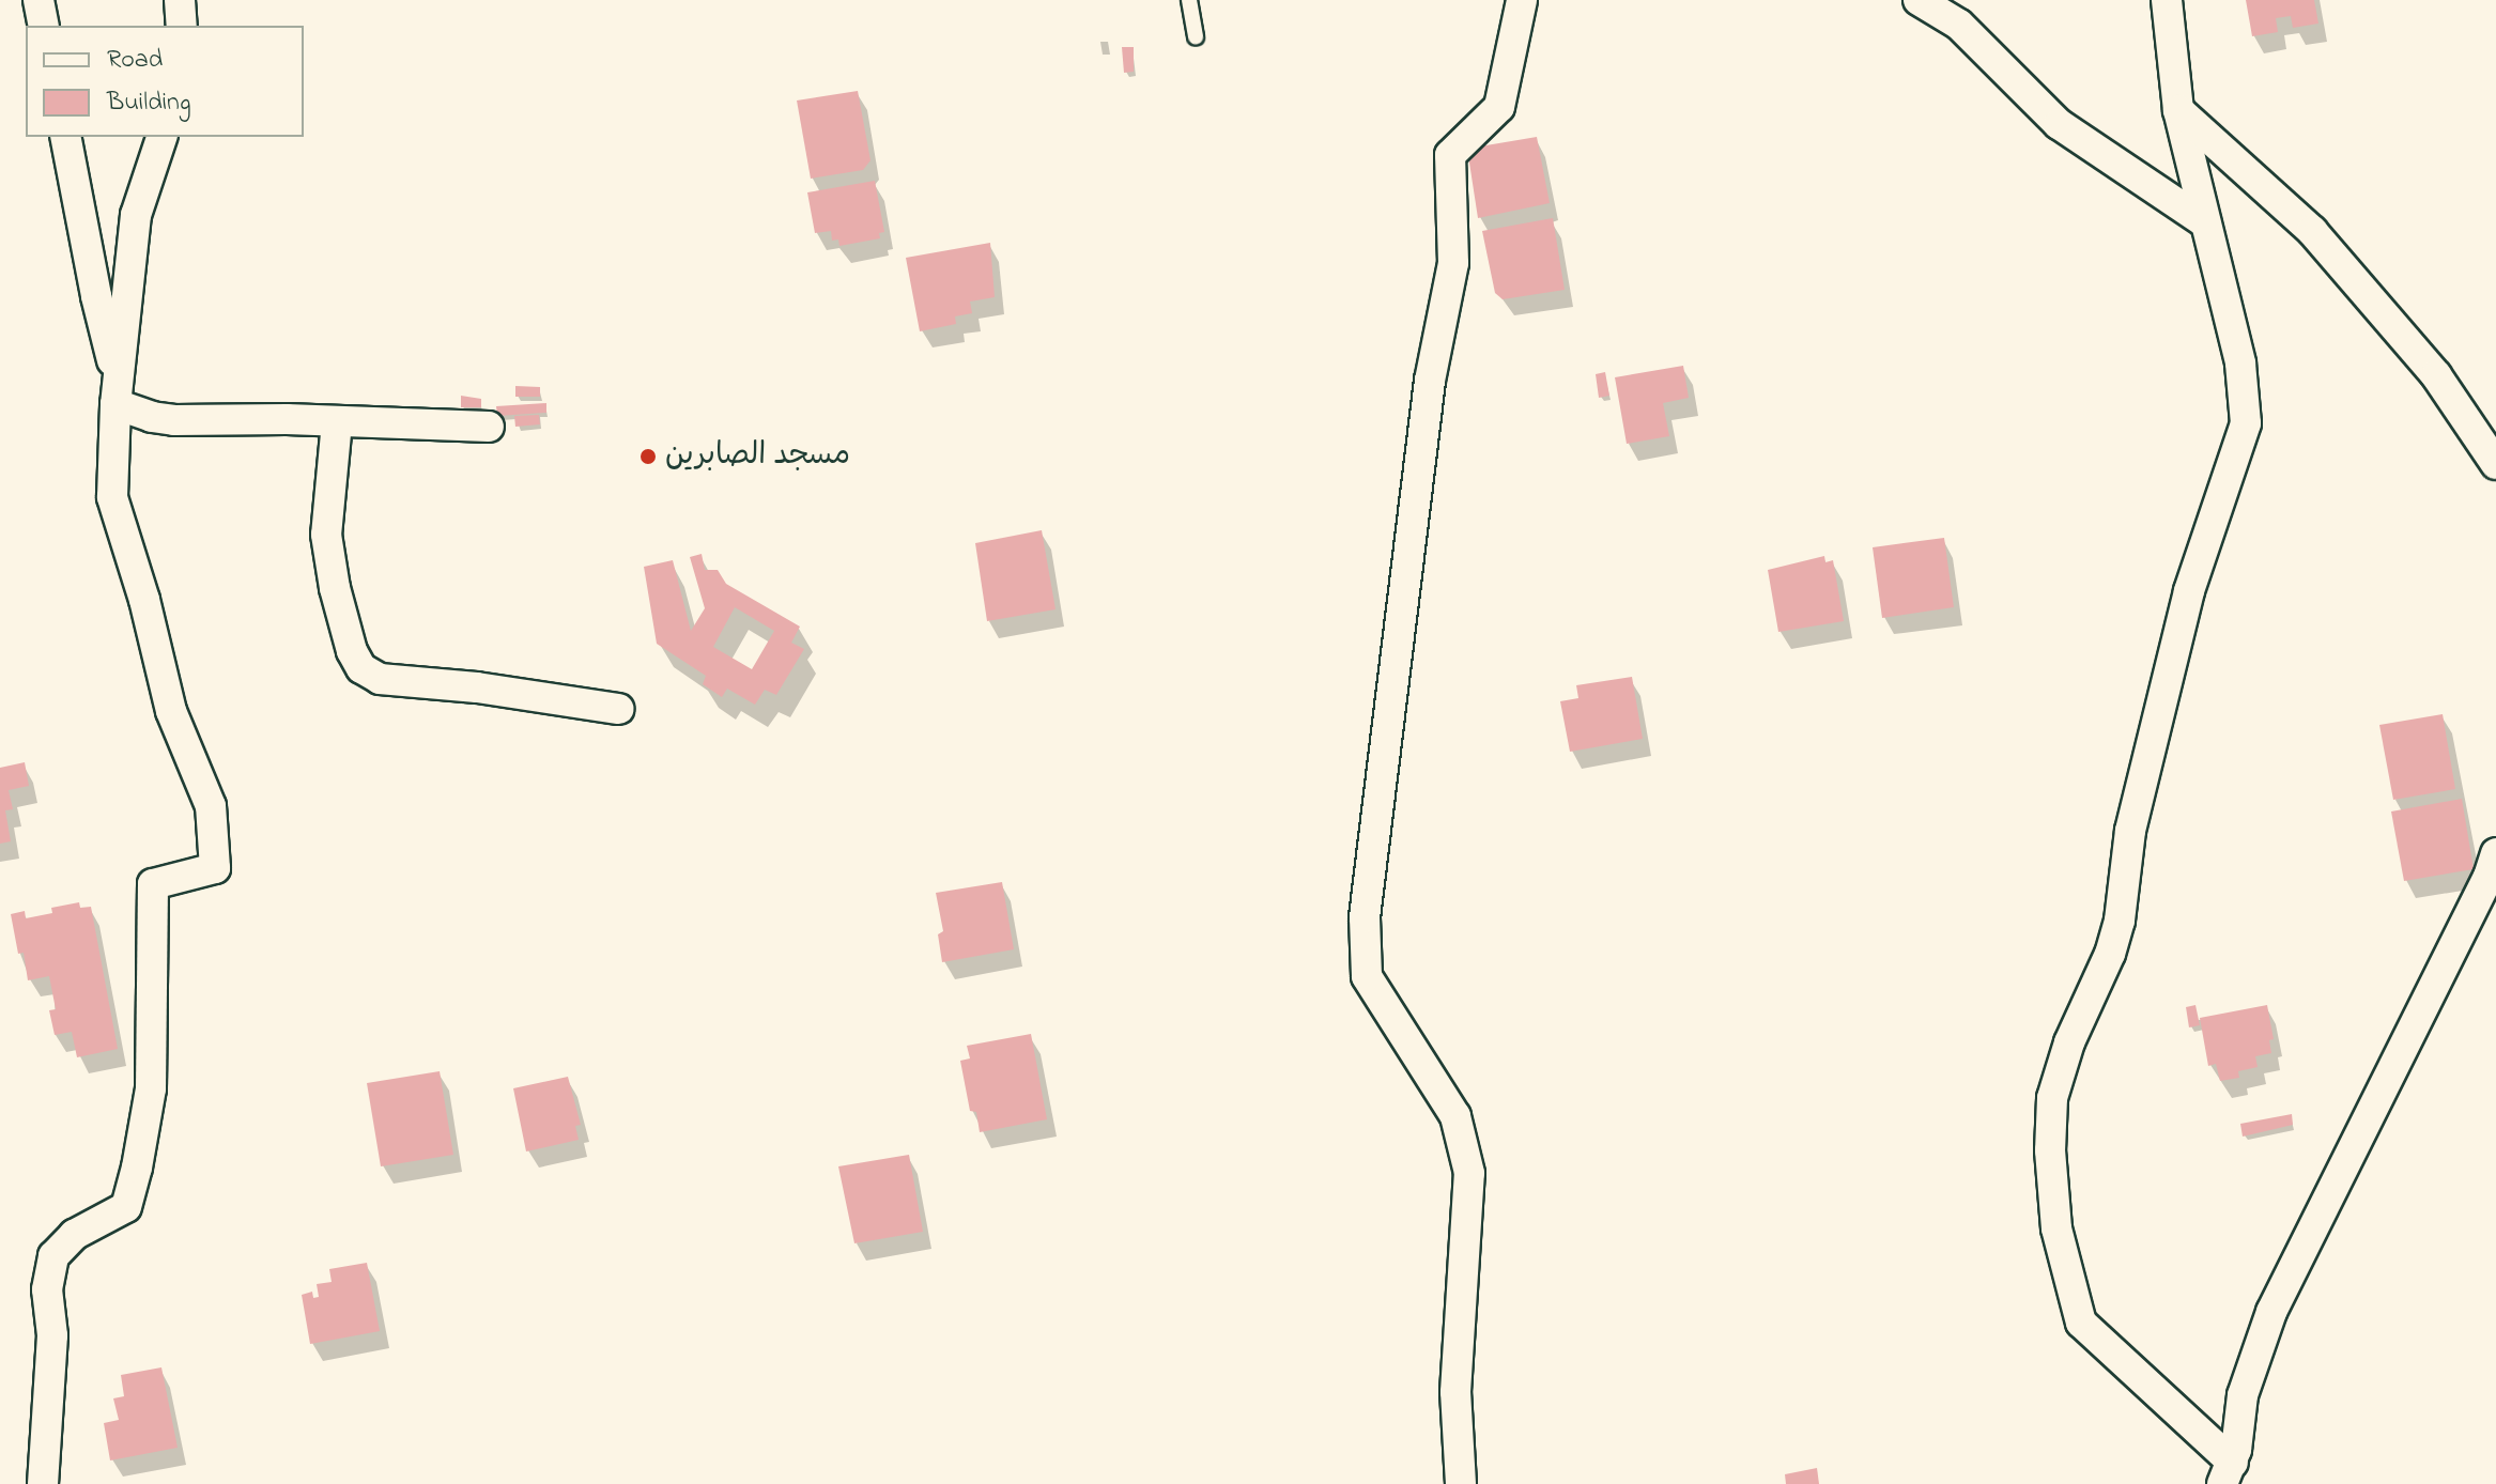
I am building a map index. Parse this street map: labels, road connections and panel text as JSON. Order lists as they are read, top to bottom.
{
  "places": ["مسجد الصابرين"],
  "legend": ["Road", "Building"]
}
